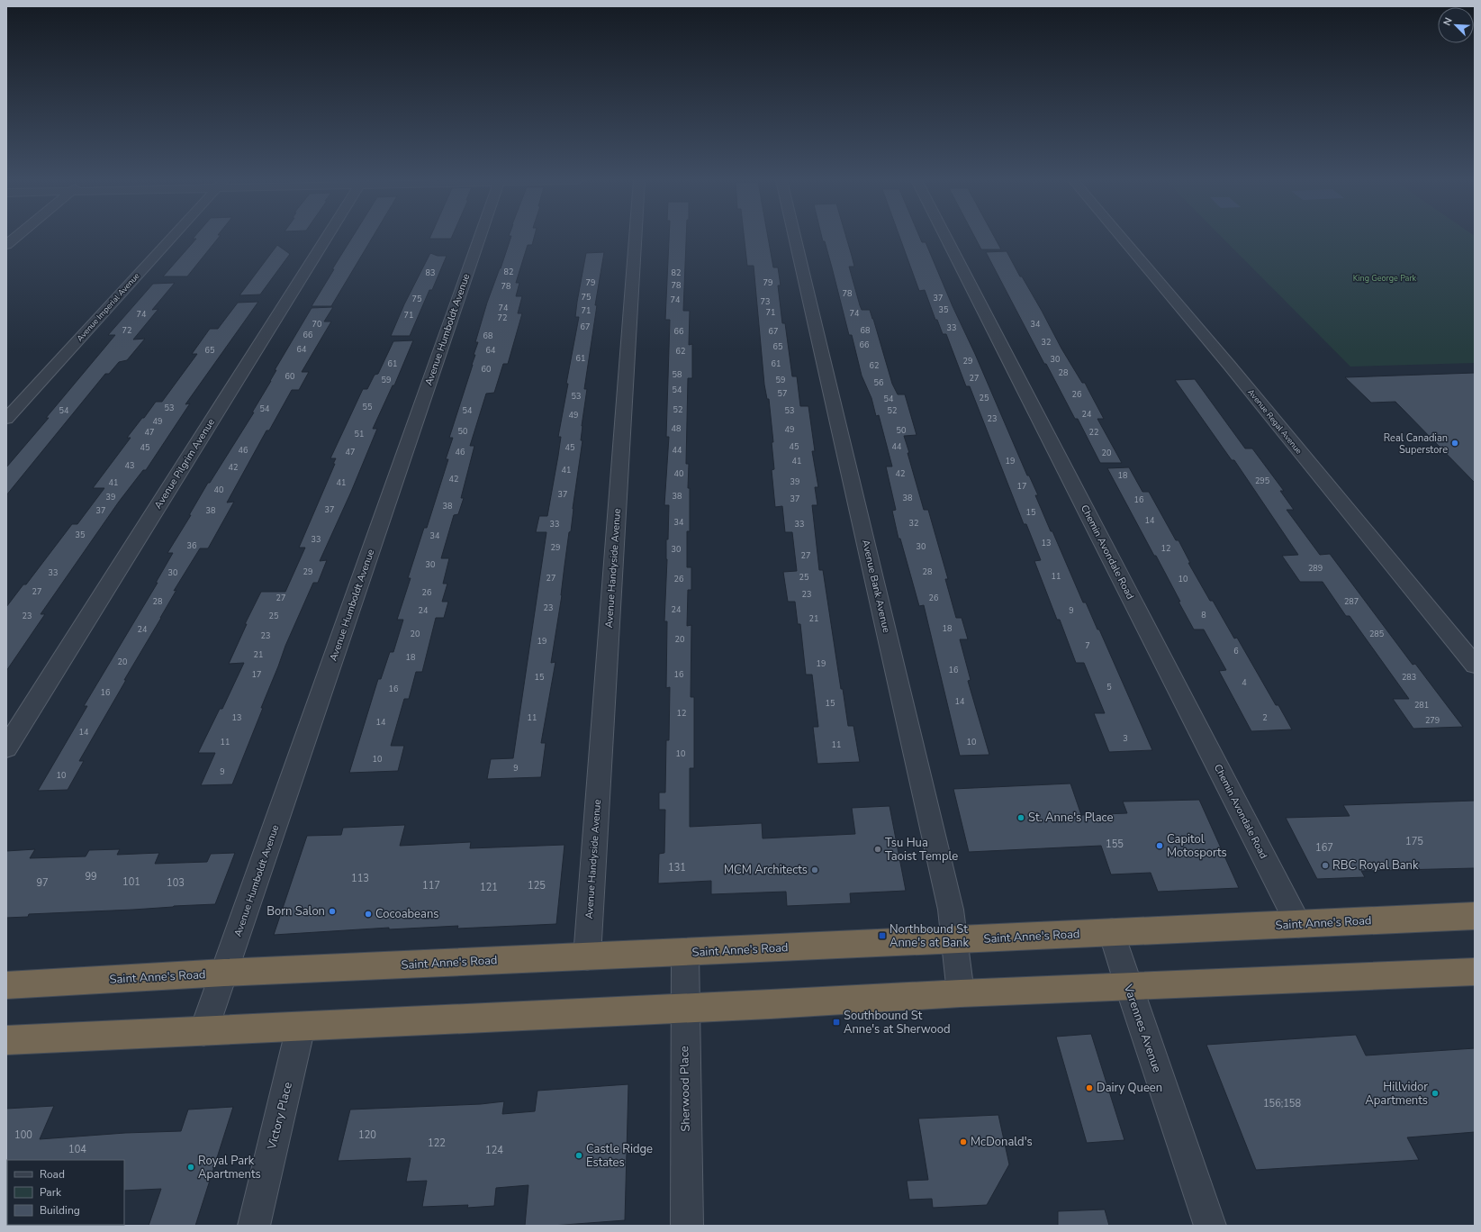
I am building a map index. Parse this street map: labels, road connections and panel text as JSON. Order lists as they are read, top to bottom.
{
  "streets": {
    "highway": ["Saint Anne's Road"],
    "street": [
      "Avenue Imperial Avenue",
      "Avenue Humboldt Avenue",
      "Avenue Regal Avenue",
      "Avenue Pilgrim Avenue",
      "Chemin Avondale Road",
      "Avenue Handyside Avenue",
      "Avenue Bank Avenue",
      "Varennes Avenue",
      "Sherwood Place",
      "Victory Place"
    ]
  },
  "crossings": [
    ["Avenue Humboldt Avenue", "Saint Anne's Road"],
    ["Chemin Avondale Road", "Saint Anne's Road"],
    ["Avenue Handyside Avenue", "Saint Anne's Road"],
    ["Avenue Bank Avenue", "Saint Anne's Road"],
    ["Saint Anne's Road", "Varennes Avenue"],
    ["Saint Anne's Road", "Sherwood Place"]
  ],
  "parks": ["King George Park"],
  "places": {
    "other": [
      "Real Canadian Superstore",
      "St. Anne's Place",
      "Capitol Motosports",
      "Tsu Hua Taoist Temple",
      "RBC Royal Bank",
      "MCM Architects",
      "Born Salon",
      "Cocoabeans",
      "Dairy Queen",
      "Hillvidor Apartments",
      "McDonald's",
      "Castle Ridge Estates",
      "Royal Park Apartments"
    ],
    "transit": ["Northbound St Anne's at Bank", "Southbound St Anne's at Sherwood"]
  },
  "house_numbers": [
    "82",
    "83",
    "82",
    "79",
    "79",
    "78",
    "78",
    "78",
    "75",
    "37",
    "75",
    "74",
    "73",
    "74",
    "35",
    "71",
    "71",
    "74",
    "74",
    "71",
    "72",
    "70",
    "34",
    "67",
    "33",
    "72",
    "68",
    "66",
    "67",
    "66",
    "68",
    "32",
    "66",
    "65",
    "64",
    "65",
    "64",
    "62",
    "61",
    "30",
    "29",
    "61",
    "61",
    "62",
    "60",
    "28",
    "58",
    "60",
    "27",
    "59",
    "59",
    "56",
    "54",
    "57",
    "26",
    "53",
    "25",
    "54",
    "55",
    "53",
    "54",
    "52",
    "54",
    "54",
    "53",
    "52",
    "24",
    "49",
    "23",
    "49",
    "48",
    "49",
    "50",
    "50",
    "47",
    "22",
    "51",
    "45",
    "44",
    "45",
    "45",
    "46",
    "44",
    "47",
    "46",
    "20",
    "41",
    "19",
    "43",
    "42",
    "41",
    "40",
    "42",
    "18",
    "42",
    "295",
    "39",
    "41",
    "41",
    "17",
    "40",
    "37",
    "38",
    "39",
    "38",
    "37",
    "16",
    "38",
    "37",
    "37",
    "38",
    "15",
    "14",
    "34",
    "32",
    "33",
    "33",
    "35",
    "34",
    "33",
    "13",
    "36",
    "30",
    "29",
    "12",
    "30",
    "27",
    "30",
    "289",
    "29",
    "28",
    "33",
    "30",
    "11",
    "25",
    "27",
    "26",
    "10",
    "27",
    "26",
    "23",
    "27",
    "26",
    "28",
    "287",
    "23",
    "24",
    "24",
    "9",
    "8",
    "23",
    "25",
    "21",
    "18",
    "24",
    "20",
    "285",
    "23",
    "20",
    "19",
    "7",
    "6",
    "21",
    "18",
    "20",
    "19",
    "16",
    "17",
    "16",
    "15",
    "283",
    "4",
    "5",
    "16",
    "16",
    "14",
    "15",
    "281",
    "12",
    "13",
    "11",
    "2",
    "279",
    "14",
    "14",
    "3",
    "11",
    "10",
    "11",
    "10",
    "10",
    "9",
    "9",
    "10",
    "175",
    "155",
    "167",
    "131",
    "99",
    "113",
    "101",
    "97",
    "103",
    "117",
    "125",
    "121",
    "156;158",
    "100",
    "120",
    "122",
    "104",
    "124"
  ],
  "legend": ["Road", "Park", "Building"],
  "north": "top left"
}
